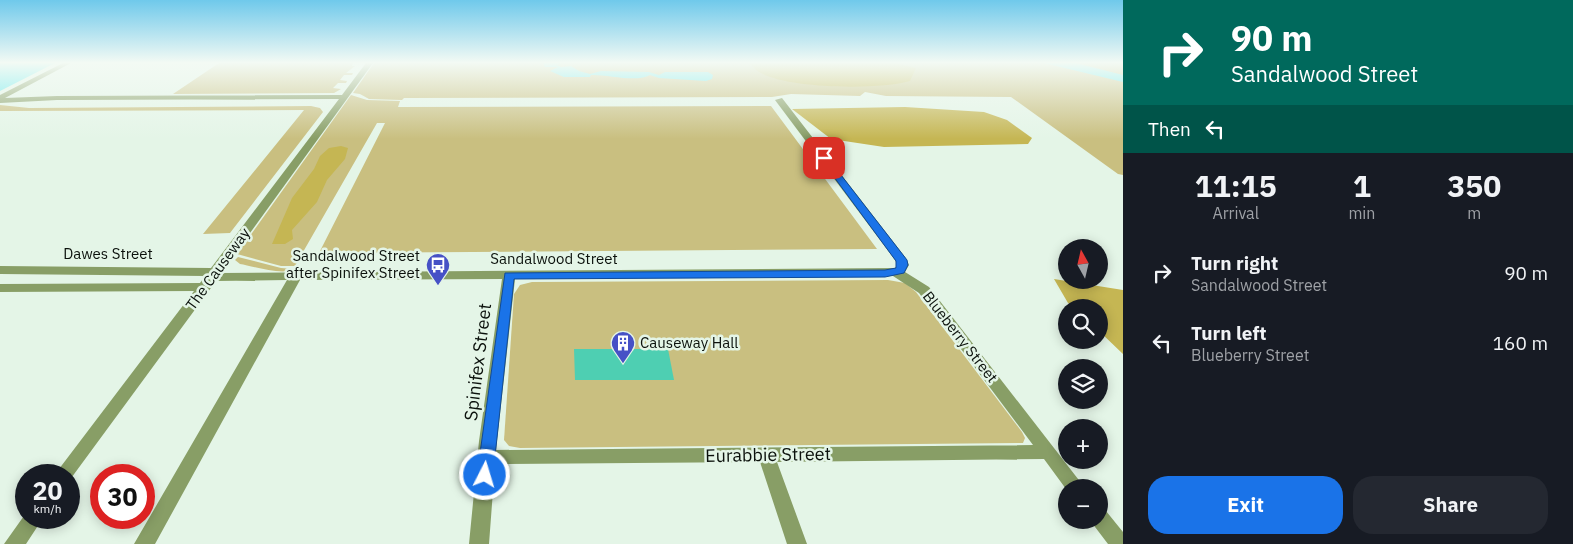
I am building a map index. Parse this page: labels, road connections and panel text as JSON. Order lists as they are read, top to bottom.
{
  "streets": {
    "street": [
      "Dawes Street",
      "Sandalwood Street",
      "The Causeway",
      "Blueberry Street",
      "Spinifex Street",
      "Eurabbie Street"
    ]
  },
  "crossings": [
    ["Dawes Street", "Sandalwood Street"],
    ["Dawes Street", "The Causeway"],
    ["Sandalwood Street", "The Causeway"],
    ["Sandalwood Street", "Blueberry Street"],
    ["Sandalwood Street", "Spinifex Street"],
    ["Blueberry Street", "Eurabbie Street"],
    ["Spinifex Street", "Eurabbie Street"]
  ],
  "places": {
    "bus stop": ["Sandalwood Street after Spinifex Street"],
    "building": ["Causeway Hall"]
  },
  "north": "top",
  "page": {
    "turn": ["90 m", "Sandalwood Street"],
    "then": "Then",
    "eta": [
      "11:15",
      "Arrival",
      "1",
      "min",
      "350",
      "m"
    ],
    "list": [
      {
        "name": "Turn right",
        "note": "Sandalwood Street",
        "value": "90 m"
      },
      {
        "name": "Turn left",
        "note": "Blueberry Street",
        "value": "160 m"
      }
    ],
    "map_buttons": ["+", "−"],
    "speed": "20 km/h",
    "limit": "30",
    "buttons": ["Exit", "Share"]
  }
}
